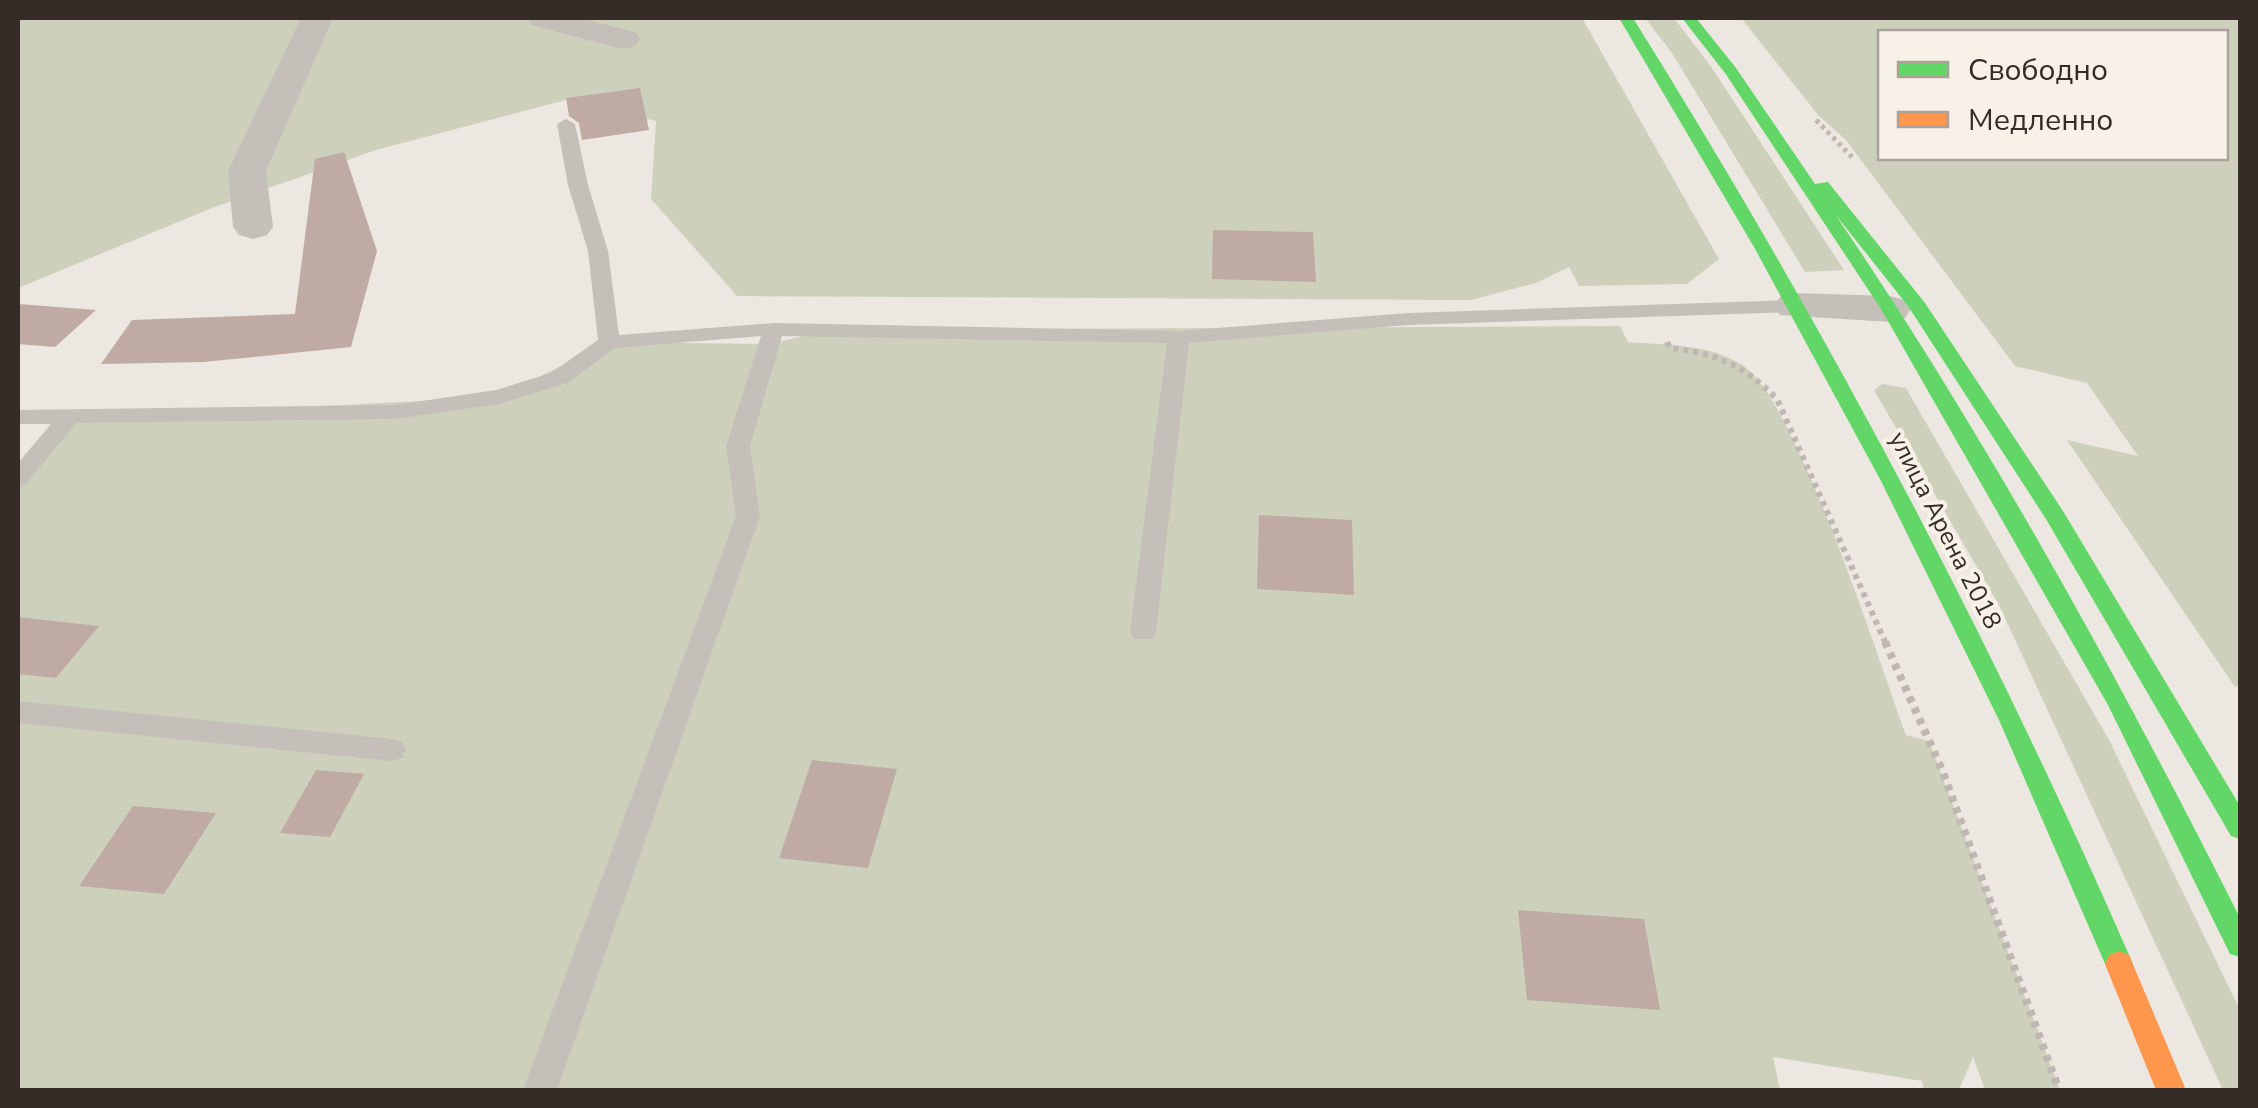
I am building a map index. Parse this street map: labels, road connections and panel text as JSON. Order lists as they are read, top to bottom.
{
  "streets": {
    "main road": ["улица Арена 2018"]
  },
  "legend": ["Свободно", "Медленно"]
}
